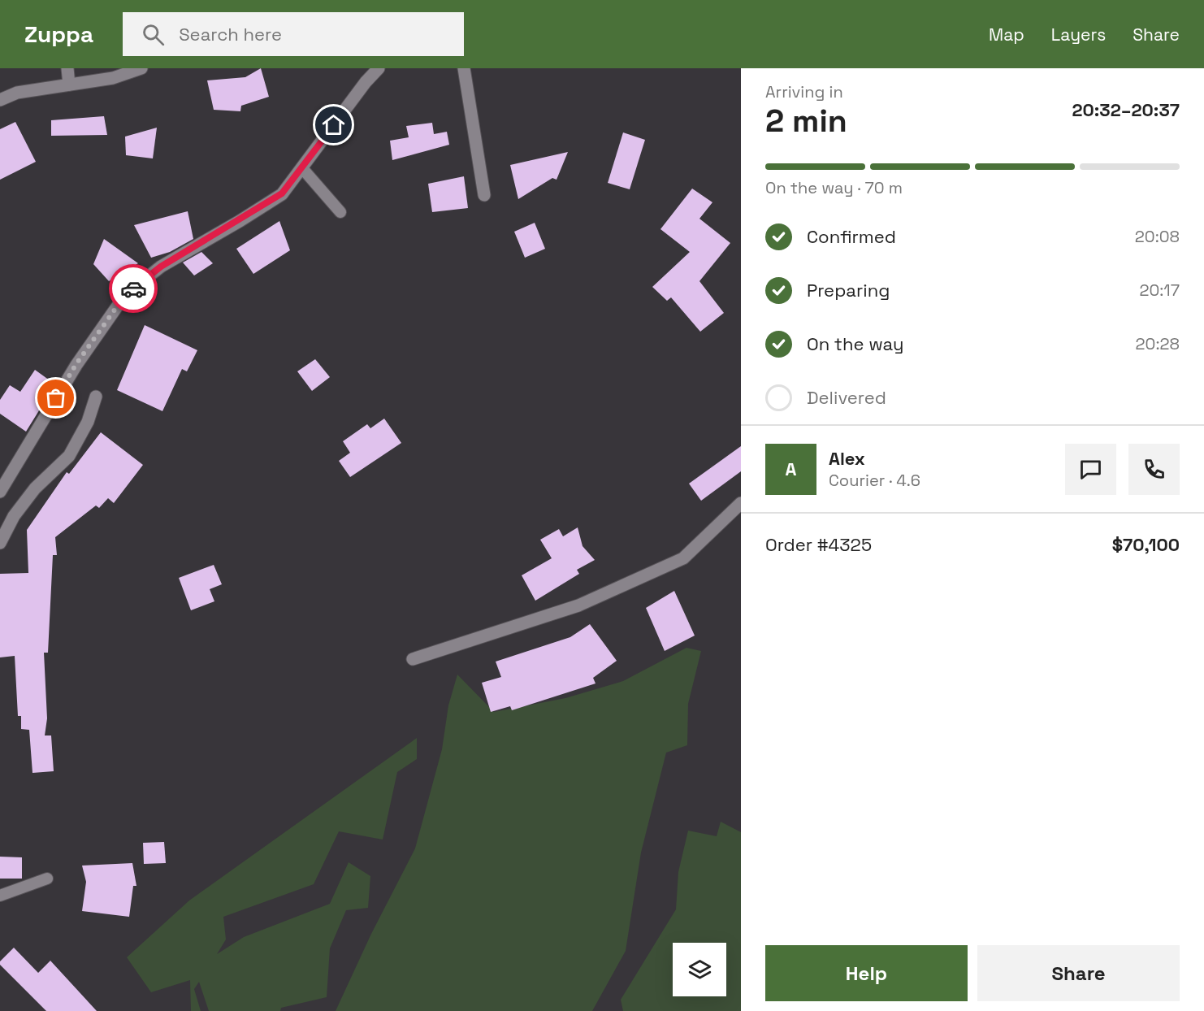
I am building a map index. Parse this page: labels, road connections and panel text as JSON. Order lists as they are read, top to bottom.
{
  "page": {
    "header": "Zuppa",
    "search": "Search here",
    "nav": ["Map", "Layers", "Share"],
    "heading": ["2 min", "Arriving in", "20:32–20:37"],
    "panel": [
      "Alex",
      "Courier · 4.6",
      "Order #4325",
      "$70,100"
    ],
    "bar": "On the way · 70 m",
    "list": [
      ["Confirmed", "20:08"],
      ["Preparing", "20:17"],
      ["On the way", "20:28"],
      "Delivered"
    ],
    "round": "A",
    "buttons": ["Help", "Share"]
  }
}
